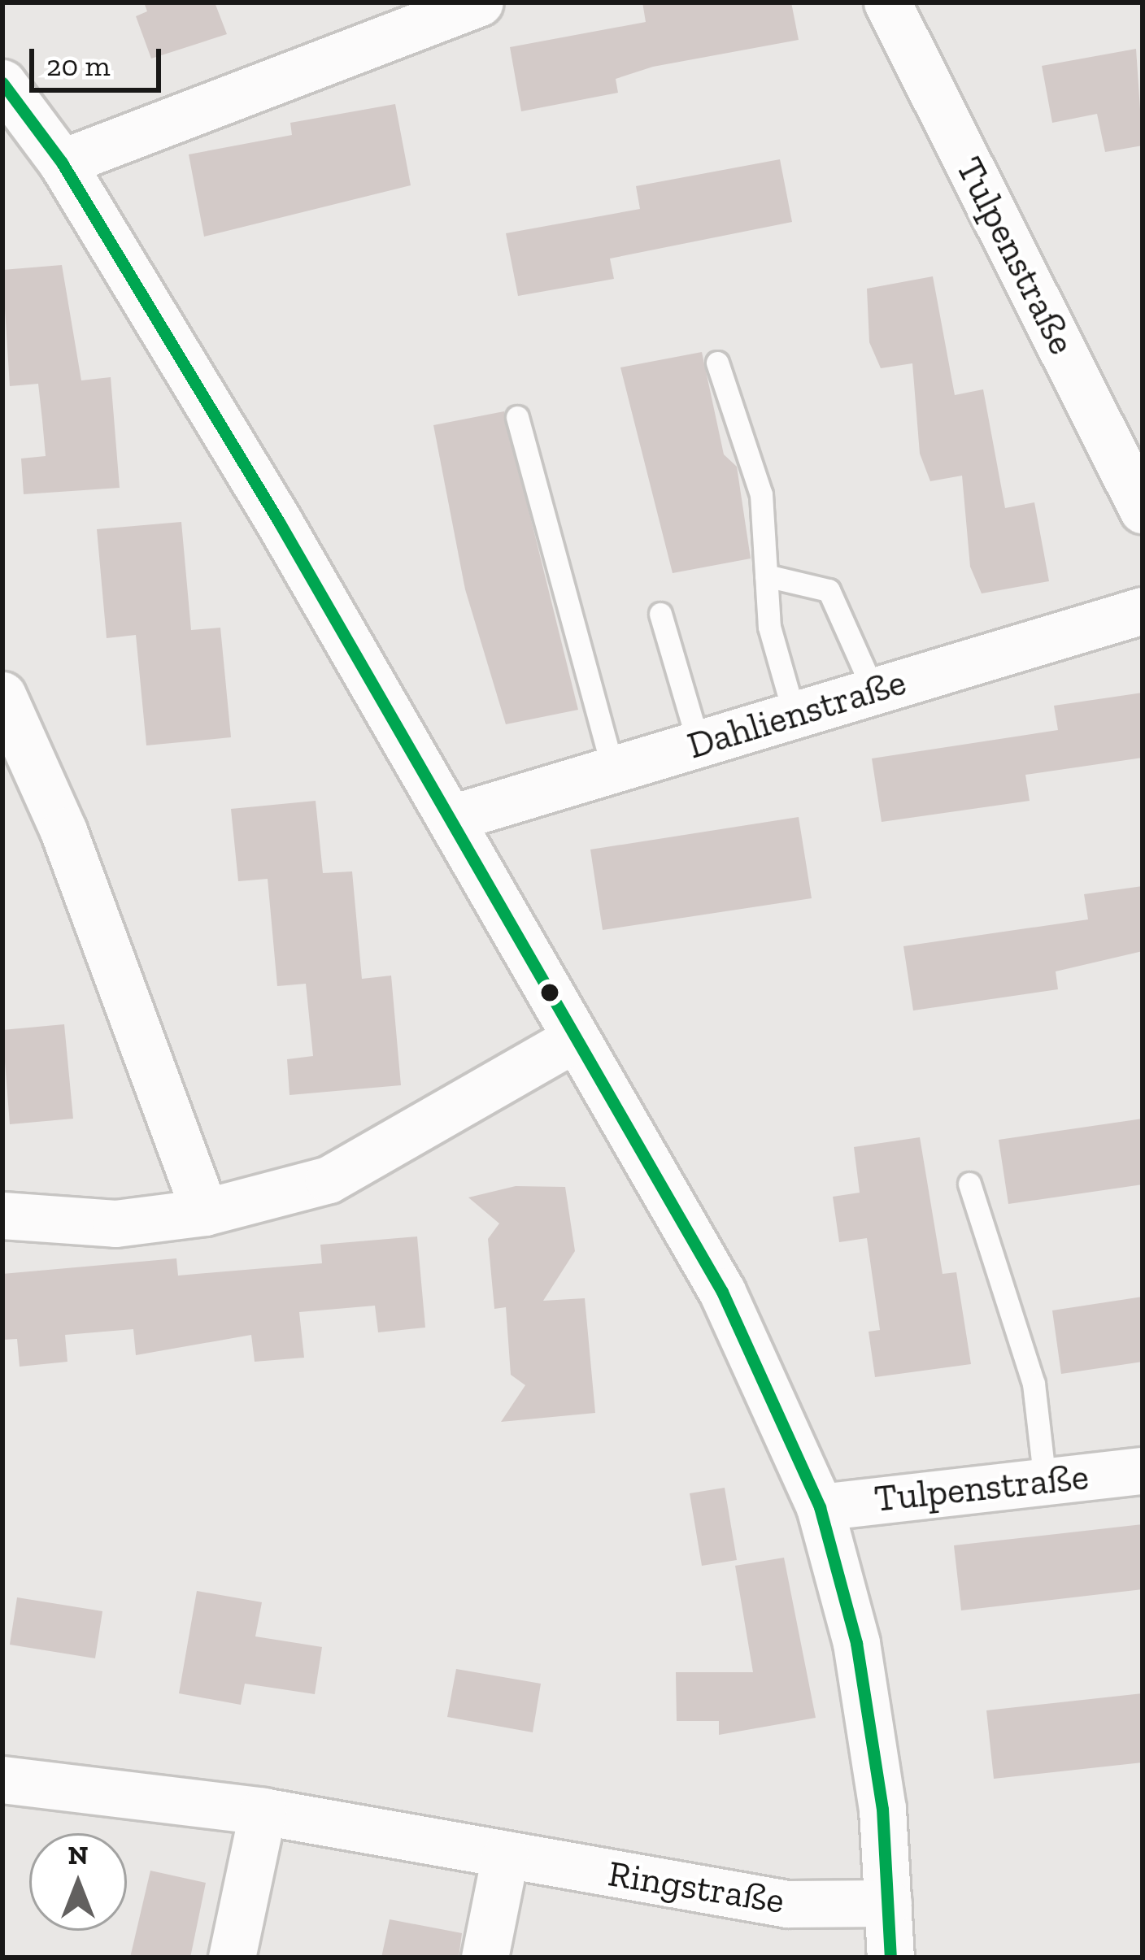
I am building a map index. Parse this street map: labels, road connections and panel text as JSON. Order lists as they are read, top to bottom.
{
  "streets": {
    "street": ["Tulpenstraße", "Dahlienstraße", "Ringstraße"]
  },
  "scale_bar": "20 m",
  "north": "top"
}
